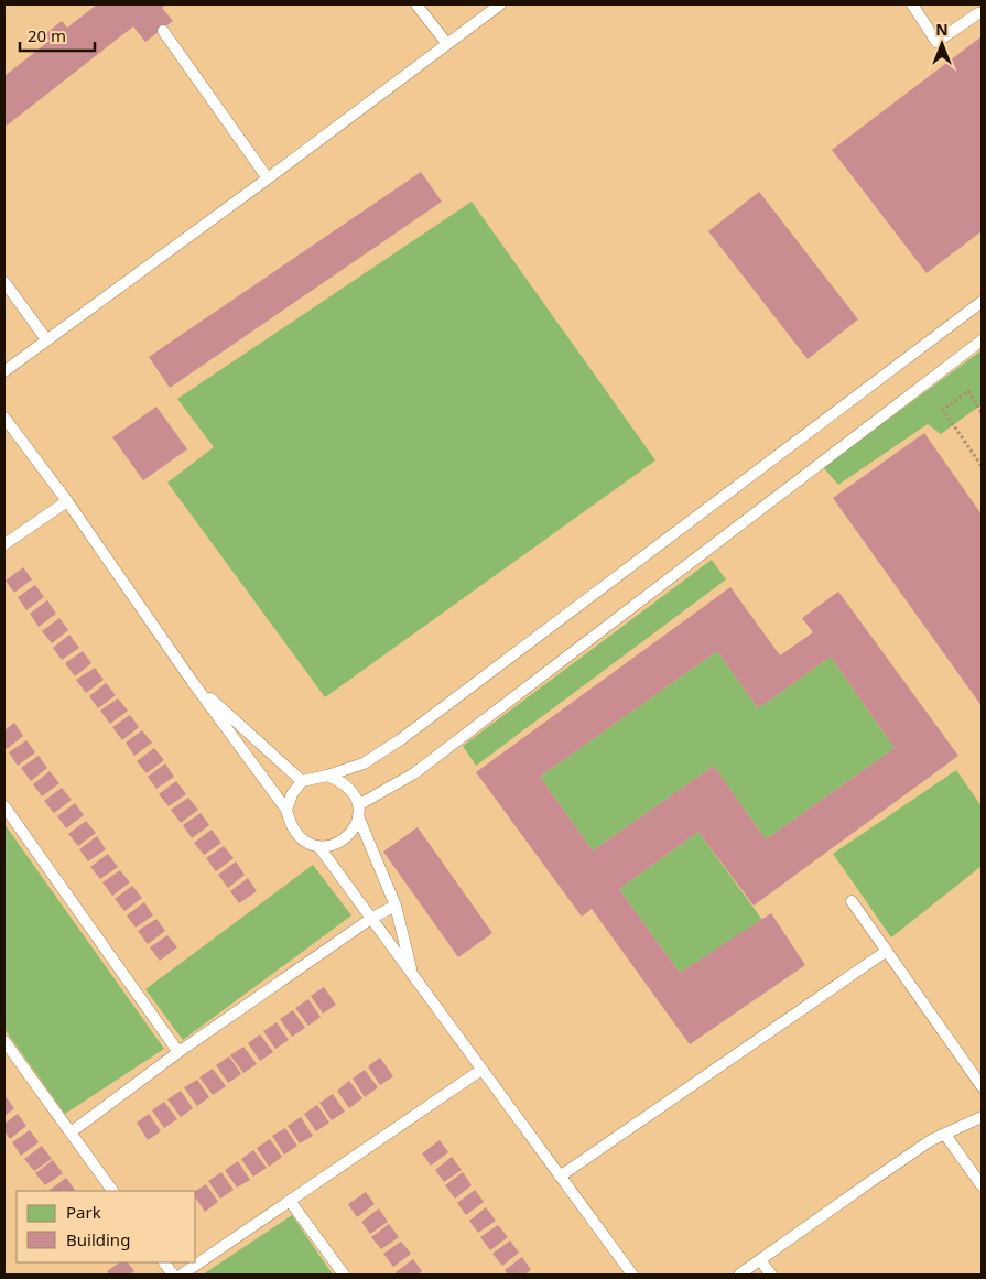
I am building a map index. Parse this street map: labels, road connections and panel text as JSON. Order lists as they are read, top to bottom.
{
  "legend": ["Park", "Building"],
  "scale_bar": "20 m",
  "north": "top"
}
